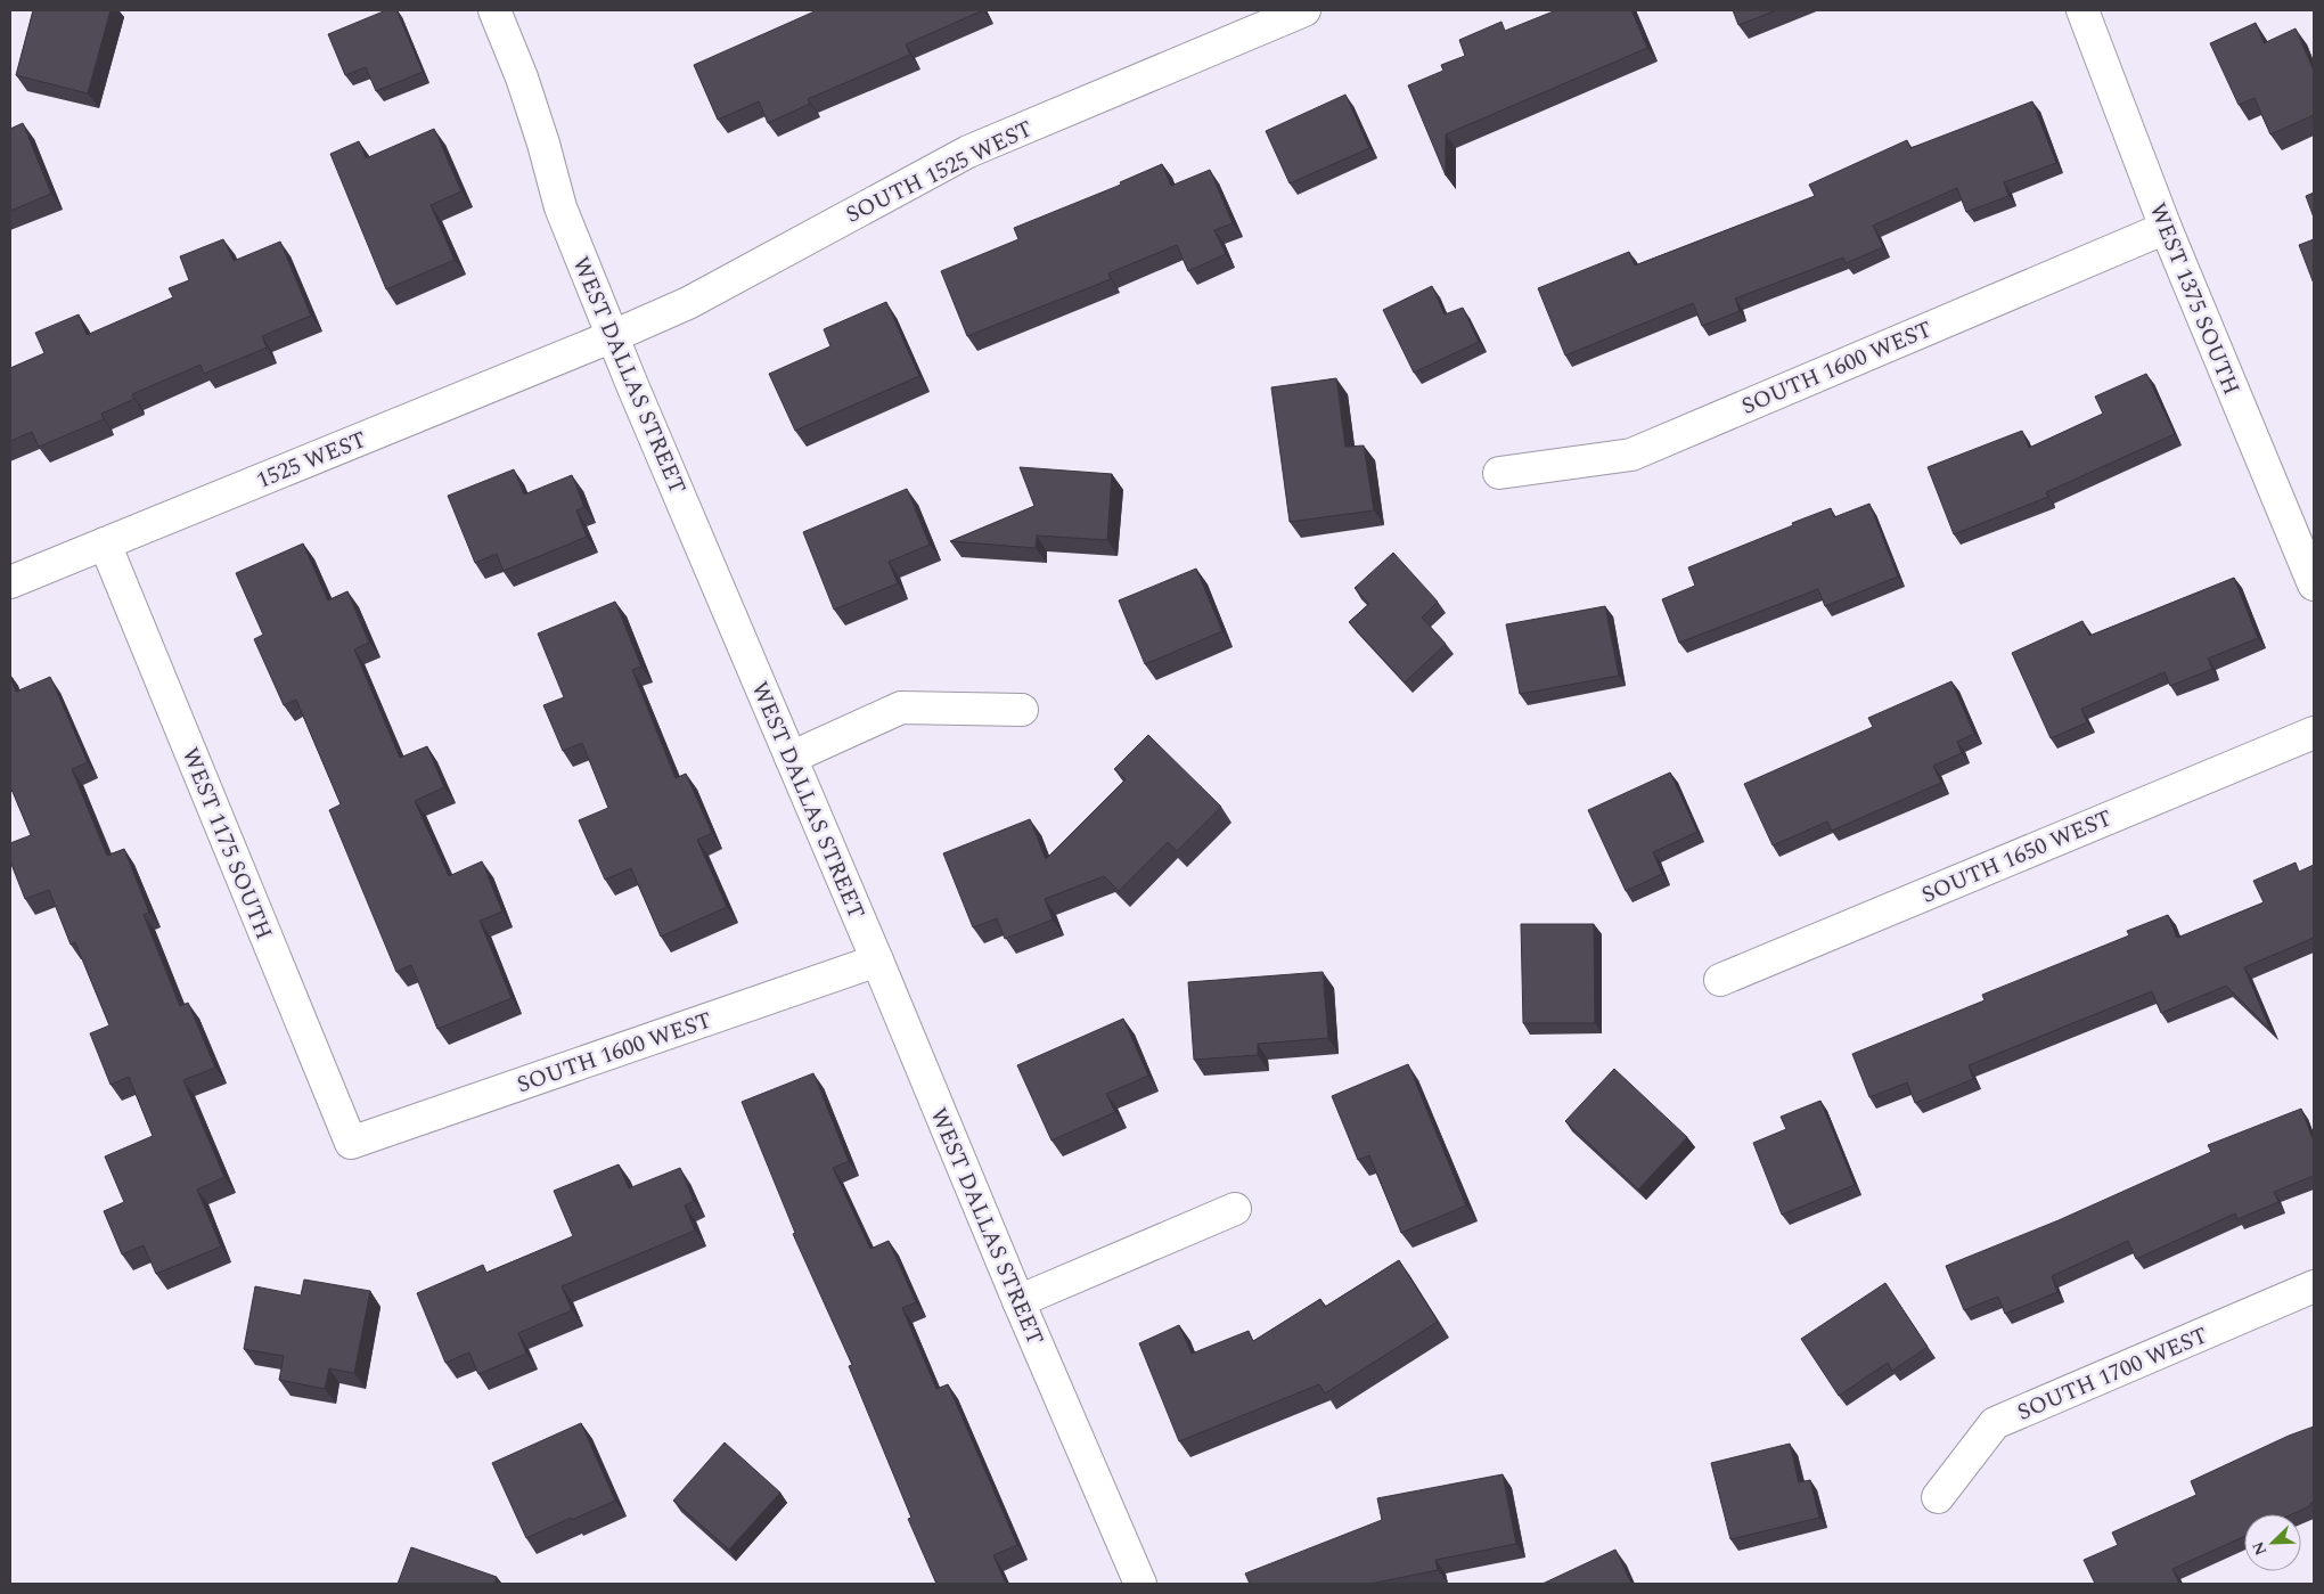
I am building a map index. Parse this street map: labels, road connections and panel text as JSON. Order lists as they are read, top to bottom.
{
  "streets": {
    "street": [
      "SOUTH 1525 WEST",
      "WEST 1375 SOUTH",
      "SOUTH 1600 WEST",
      "WEST DALLAS STREET",
      "1525 WEST",
      "WEST 1175 SOUTH",
      "SOUTH 1650 WEST",
      "SOUTH 1700 WEST"
    ]
  },
  "crossings": [
    ["SOUTH 1525 WEST", "WEST DALLAS STREET"],
    ["SOUTH 1525 WEST", "1525 WEST"],
    ["WEST 1375 SOUTH", "SOUTH 1600 WEST"],
    ["SOUTH 1600 WEST", "WEST DALLAS STREET"],
    ["SOUTH 1600 WEST", "WEST 1175 SOUTH"],
    ["WEST DALLAS STREET", "1525 WEST"],
    ["1525 WEST", "WEST 1175 SOUTH"]
  ],
  "north": "bottom left"
}
